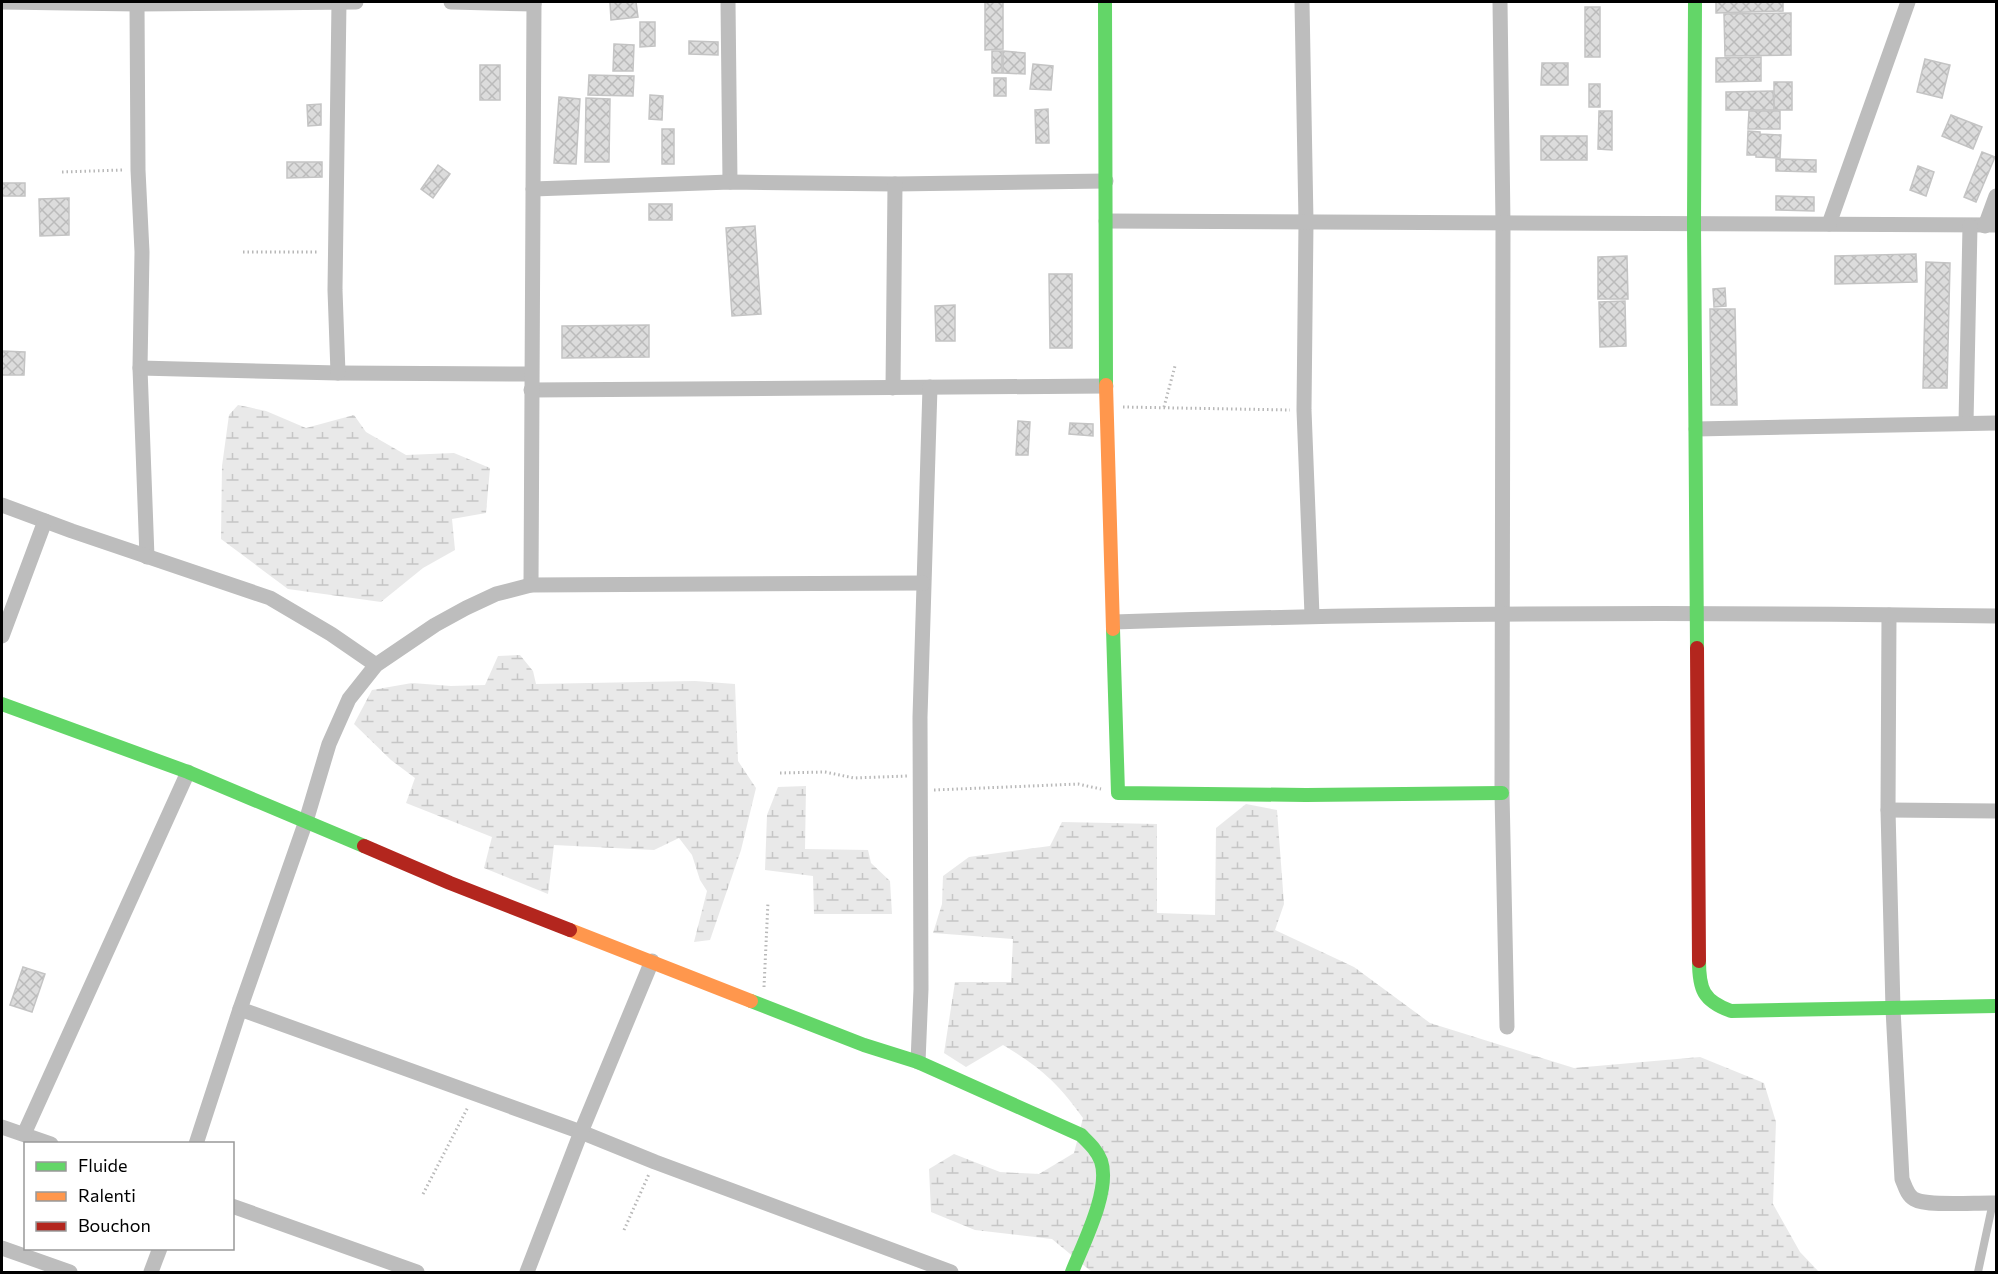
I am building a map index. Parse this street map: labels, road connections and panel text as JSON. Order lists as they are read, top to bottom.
{
  "legend": ["Fluide", "Ralenti", "Bouchon"]
}
